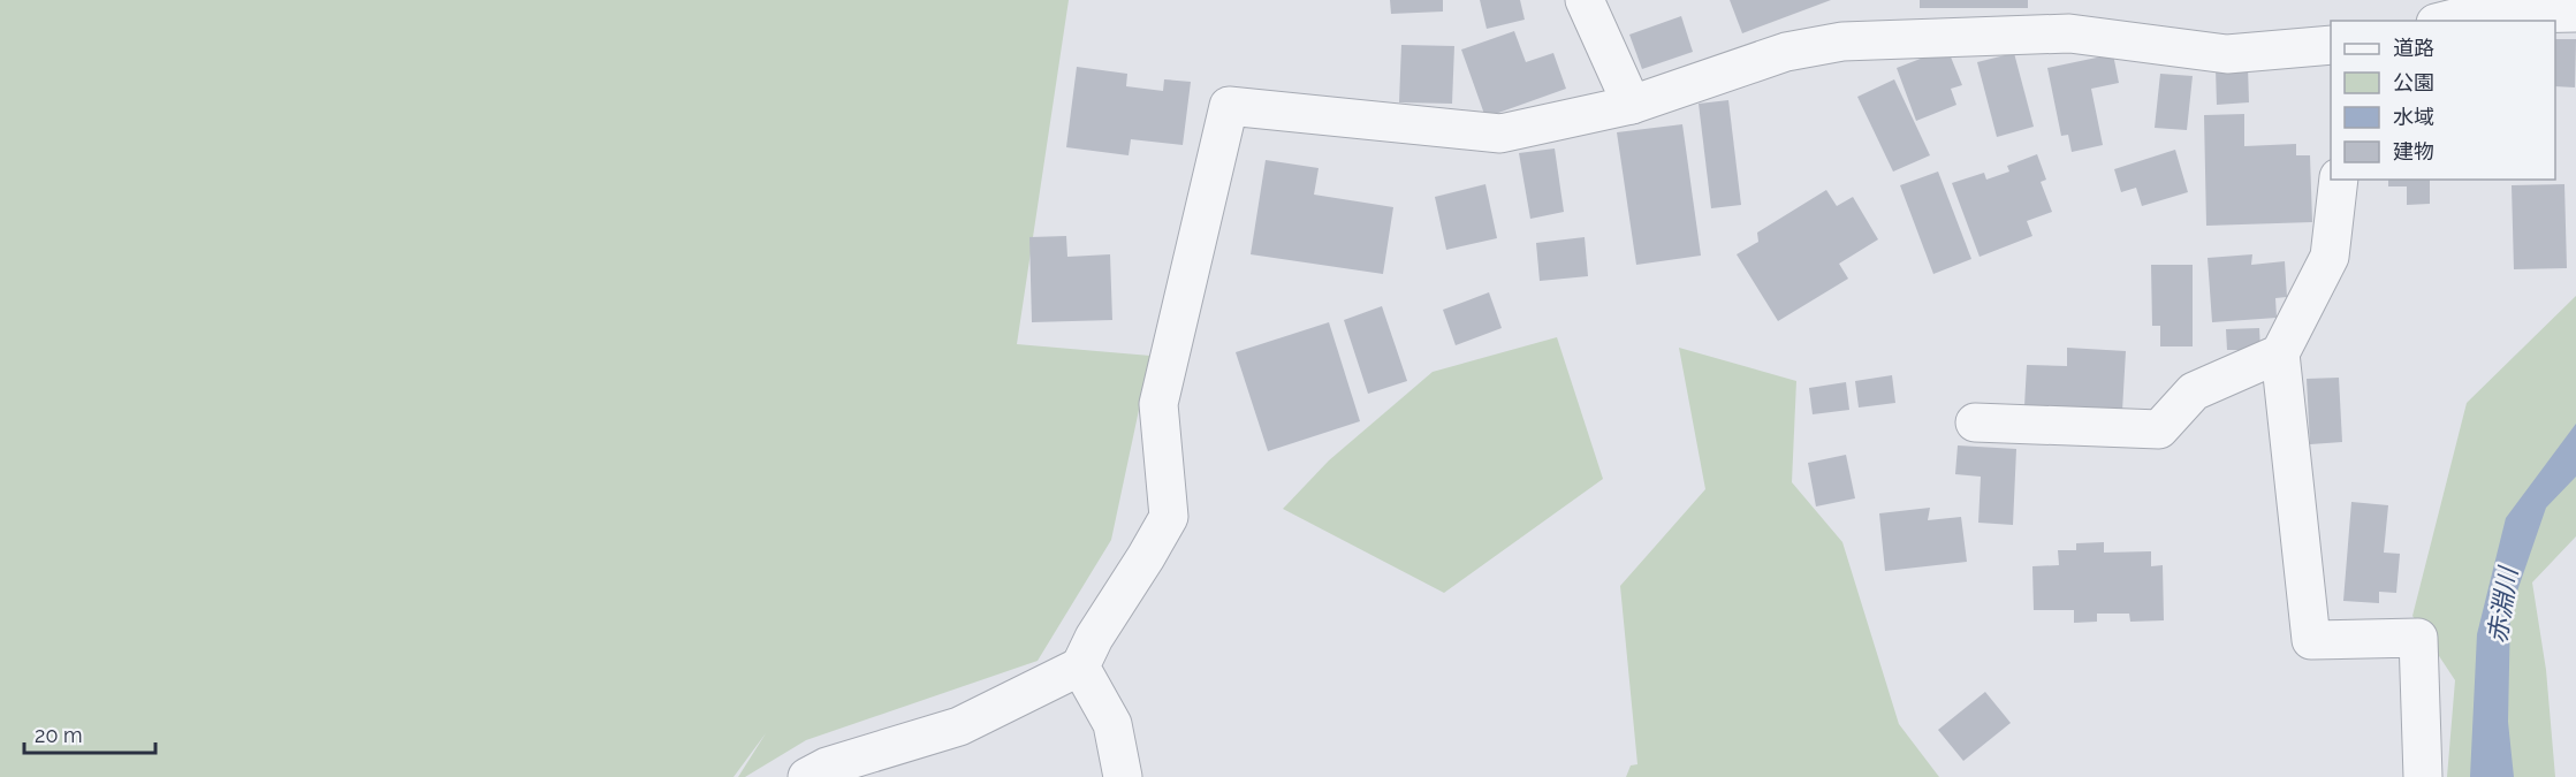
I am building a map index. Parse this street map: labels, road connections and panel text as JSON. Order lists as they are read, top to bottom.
{
  "water": ["赤淵川"],
  "legend": [
    "道路",
    "公園",
    "水域",
    "建物"
  ],
  "scale_bar": "20 m"
}
